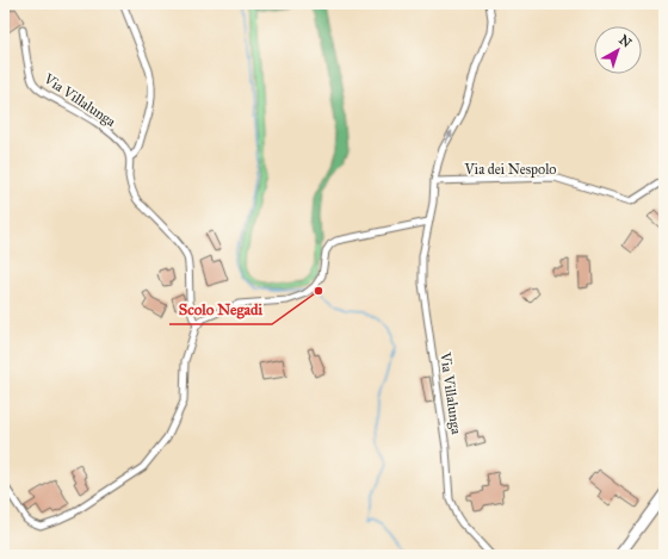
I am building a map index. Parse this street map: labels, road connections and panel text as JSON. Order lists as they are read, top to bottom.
{
  "streets": {
    "street": ["Via Villalunga", "Via dei Nespolo"]
  },
  "crossings": [
    ["Via Villalunga", "Via dei Nespolo"]
  ],
  "places": ["Scolo Negadi"],
  "north": "top right"
}
